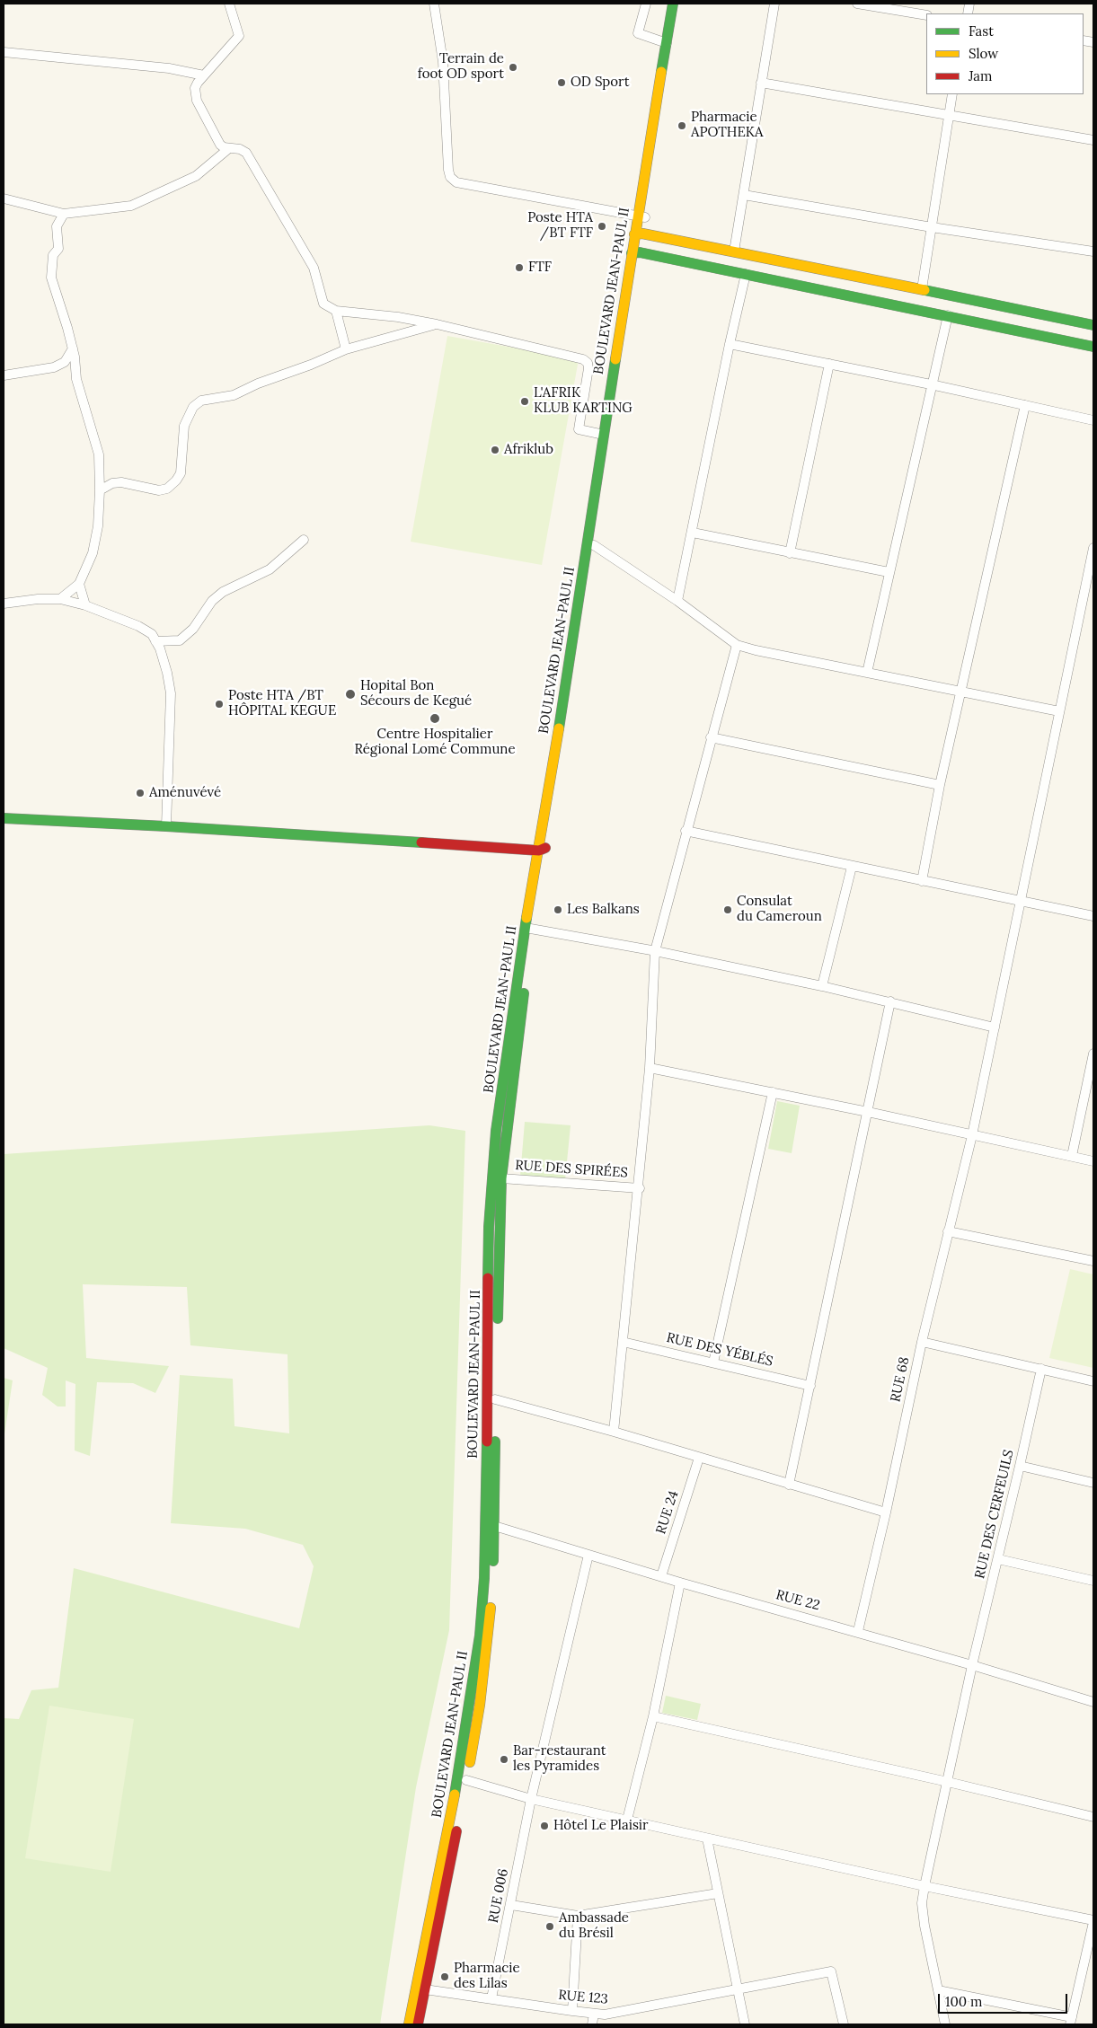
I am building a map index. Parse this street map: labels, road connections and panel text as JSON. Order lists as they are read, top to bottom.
{
  "streets": {
    "main road": ["BOULEVARD JEAN-PAUL II"],
    "street": [
      "RUE DES SPIRÉES",
      "RUE DES YÉBLÉS",
      "RUE 68",
      "RUE 24",
      "RUE DES CERFEUILS",
      "RUE 22",
      "RUE 006",
      "RUE 123"
    ]
  },
  "crossings": [
    ["BOULEVARD JEAN-PAUL II", "RUE DES SPIRÉES"],
    ["BOULEVARD JEAN-PAUL II", "RUE 22"],
    ["BOULEVARD JEAN-PAUL II", "RUE 123"],
    ["RUE 68", "RUE 22"],
    ["RUE 24", "RUE 22"],
    ["RUE DES CERFEUILS", "RUE 22"],
    ["RUE 22", "RUE 006"],
    ["RUE 006", "RUE 123"]
  ],
  "places": [
    "Terrain de foot OD sport",
    "OD Sport",
    "Pharmacie APOTHEKA",
    "Poste HTA /BT FTF",
    "FTF",
    "L'AFRIK KLUB KARTING",
    "Afriklub",
    "Hopital Bon Sécours de Kegué",
    "Poste HTA /BT HÔPITAL KEGUE",
    "Centre Hospitalier Régional Lomé Commune",
    "Aménuvévé",
    "Les Balkans",
    "Consulat du Cameroun",
    "Bar-restaurant les Pyramides",
    "Hôtel Le Plaisir",
    "Ambassade du Brésil",
    "Pharmacie des Lilas"
  ],
  "legend": ["Fast", "Slow", "Jam"],
  "scale_bar": "100 m"
}
